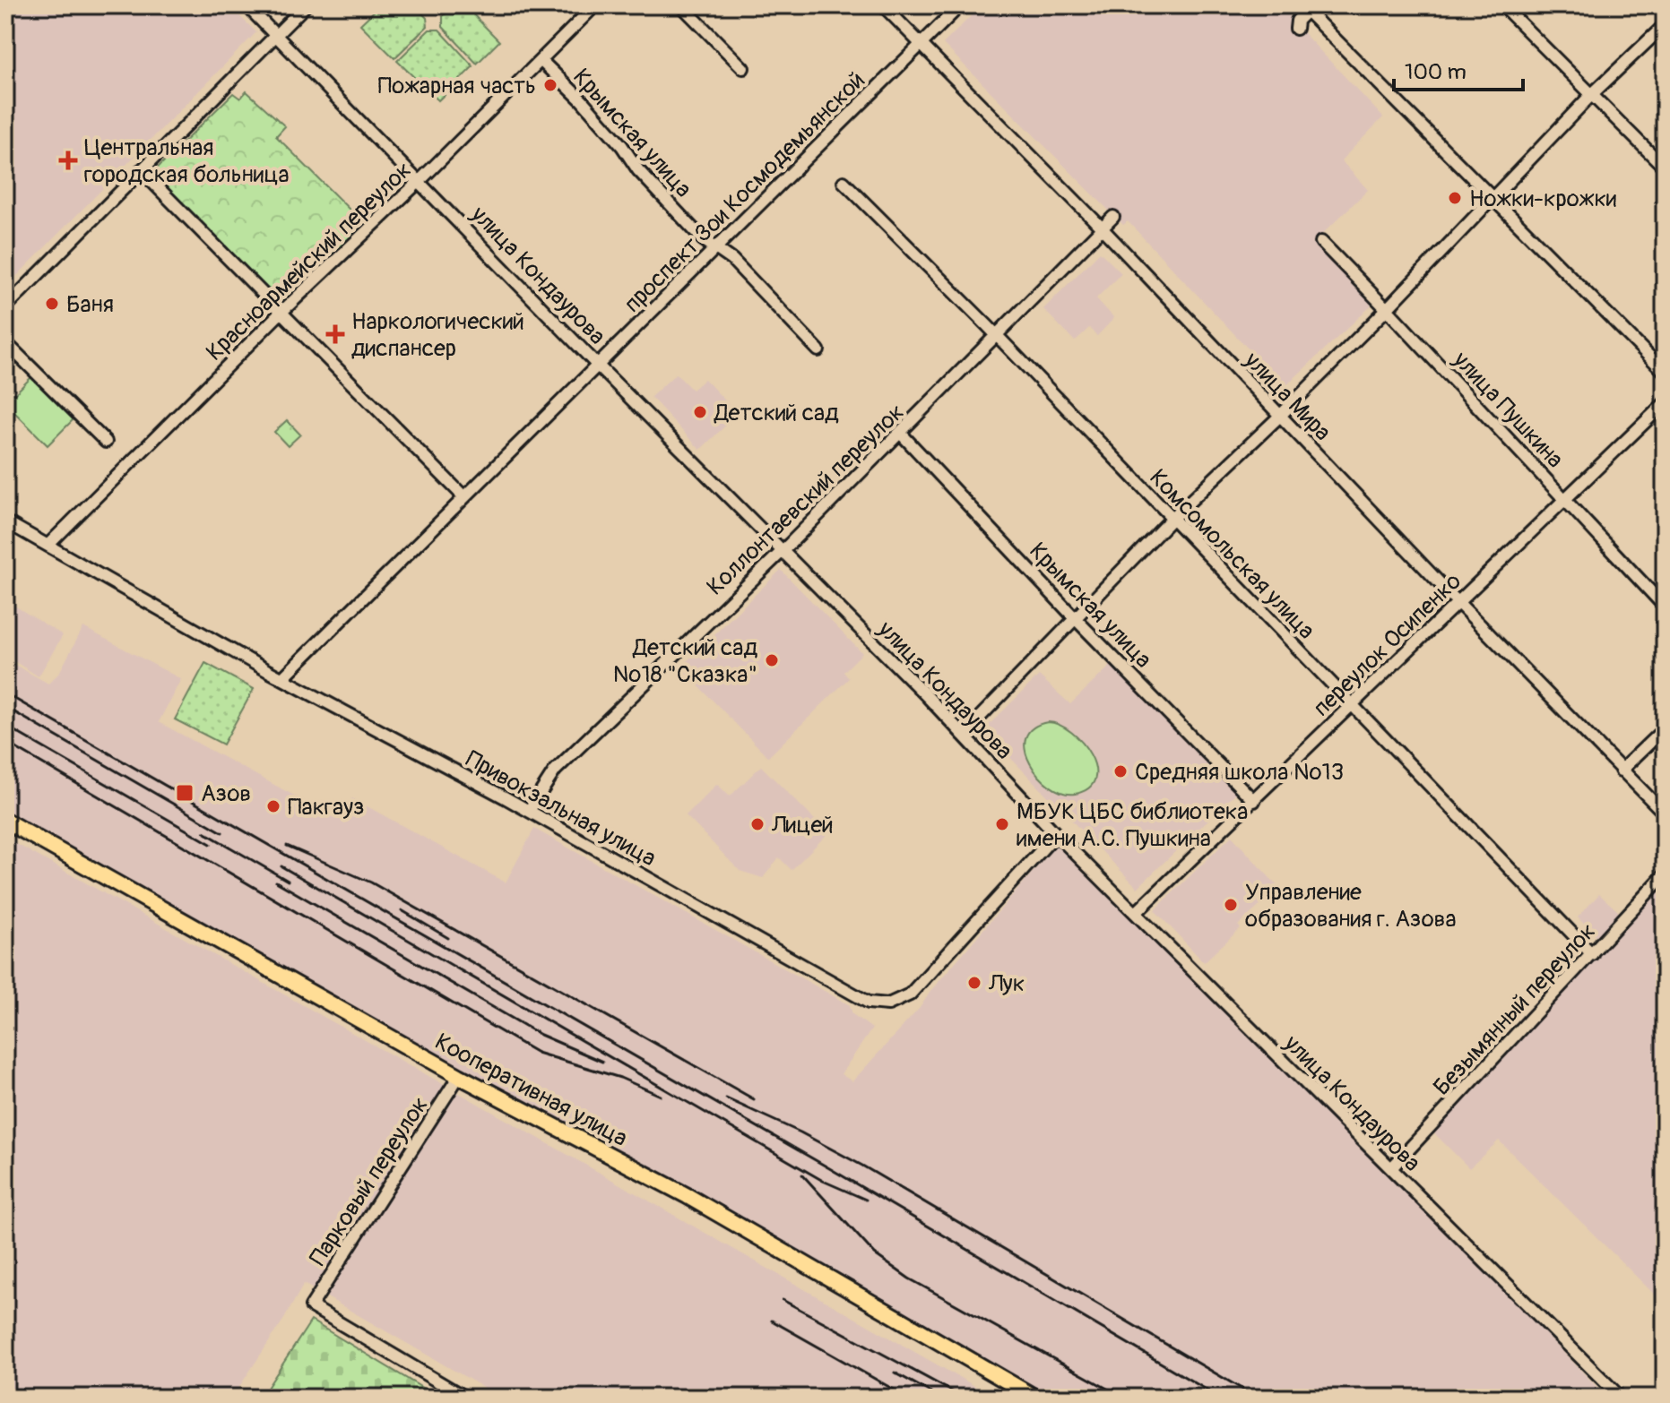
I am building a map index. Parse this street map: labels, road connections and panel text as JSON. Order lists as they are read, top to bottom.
{
  "streets": {
    "main road": ["Кооперативная улица"],
    "street": [
      "Крымская улица",
      "проспект Зои Космодемьянской",
      "Красноармейский переулок",
      "улица Кондаурова",
      "улица Мира",
      "улица Пушкина",
      "Коллонтаевский переулок",
      "Комсомольская улица",
      "переулок Осипенко",
      "Привокзальная улица",
      "Безымянный переулок",
      "Парковый переулок"
    ]
  },
  "crossings": [
    ["Крымская улица", "проспект Зои Космодемьянской"],
    ["Крымская улица", "Красноармейский переулок"],
    ["Крымская улица", "Коллонтаевский переулок"],
    ["Крымская улица", "переулок Осипенко"],
    ["проспект Зои Космодемьянской", "улица Кондаурова"],
    ["проспект Зои Космодемьянской", "улица Мира"],
    ["проспект Зои Космодемьянской", "Привокзальная улица"],
    ["Красноармейский переулок", "улица Кондаурова"],
    ["Красноармейский переулок", "Привокзальная улица"],
    ["улица Кондаурова", "Коллонтаевский переулок"],
    ["улица Кондаурова", "переулок Осипенко"],
    ["улица Кондаурова", "Привокзальная улица"],
    ["улица Кондаурова", "Безымянный переулок"],
    ["улица Мира", "Коллонтаевский переулок"],
    ["улица Мира", "переулок Осипенко"],
    ["улица Пушкина", "переулок Осипенко"],
    ["Коллонтаевский переулок", "Комсомольская улица"],
    ["Коллонтаевский переулок", "Привокзальная улица"],
    ["Комсомольская улица", "переулок Осипенко"],
    ["Комсомольская улица", "Безымянный переулок"],
    ["Кооперативная улица", "Парковый переулок"]
  ],
  "places": {
    "other": [
      "Пожарная часть",
      "Ножки-крожки",
      "Баня",
      "Детский сад",
      "Детский сад №18 \"Сказка\"",
      "Средняя школа №13",
      "Пакгауз",
      "Лицей",
      "МБУК ЦБС библиотека имени А.С. Пушкина",
      "Управление образования г. Азова",
      "Лук"
    ],
    "health": ["Центральная городская больница", "Наркологический диспансер"],
    "transit": ["Азов"]
  },
  "scale_bar": "100 m"
}
